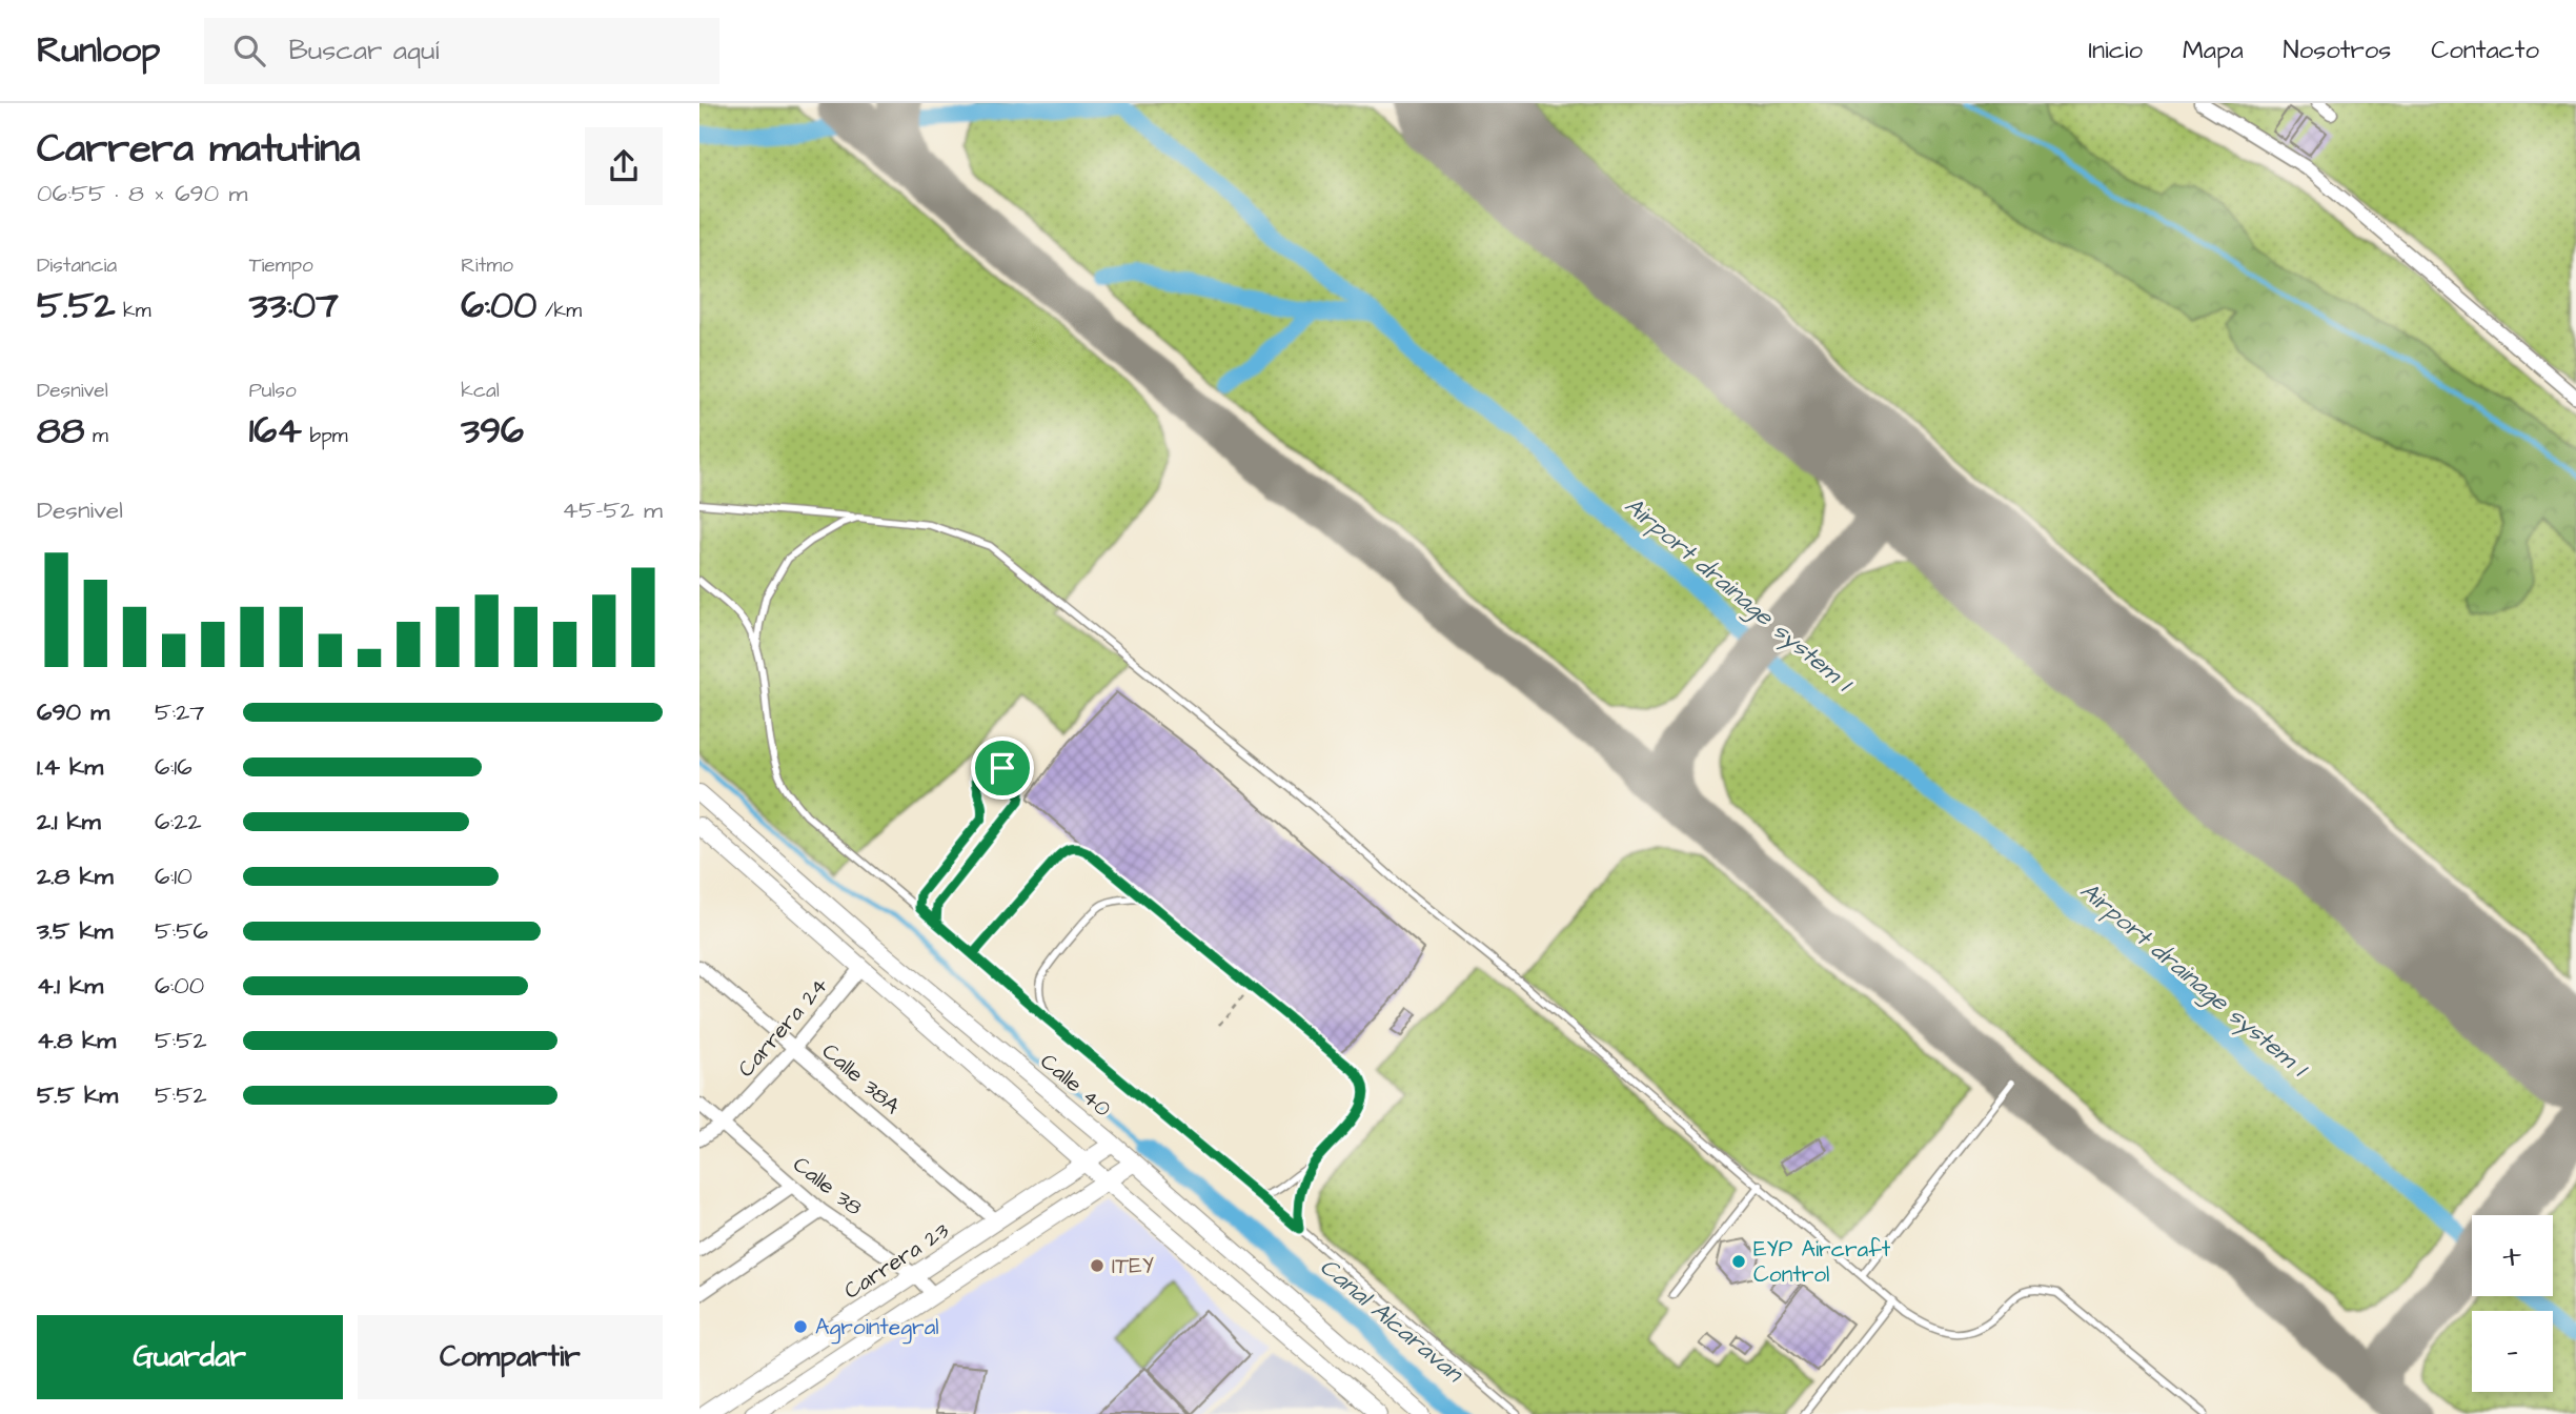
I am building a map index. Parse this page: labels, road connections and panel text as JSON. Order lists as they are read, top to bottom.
{
  "streets": {
    "main road": ["Calle 40", "Carrera 23"],
    "street": ["Carrera 24", "Calle 38A", "Calle 38"]
  },
  "crossings": [
    ["Carrera 24", "Calle 38A"],
    ["Carrera 24", "Calle 38"],
    ["Calle 38A", "Carrera 23"],
    ["Calle 40", "Carrera 23"],
    ["Calle 38", "Carrera 23"]
  ],
  "water": ["Airport drainage system I", "Canal Alcaravan"],
  "places": ["EYP Aircraft Control", "ITEY", "Agrointegral"],
  "page": {
    "header": "Runloop",
    "search": "Buscar aquí",
    "nav": [
      "Inicio",
      "Mapa",
      "Nosotros",
      "Contacto"
    ],
    "heading": ["Carrera matutina", "06:55 · 8 × 690 m"],
    "stats": [
      ["Distancia", "5.52 km"],
      ["Tiempo", "33:07"],
      ["Ritmo", "6:00 /km"],
      ["Desnivel", "88 m"],
      ["Pulso", "164 bpm"],
      ["kcal", "396"]
    ],
    "chart": ["Desnivel", "45–52 m"],
    "list": [
      {
        "name": "690 m",
        "note": "5:27"
      },
      {
        "name": "1.4 km",
        "note": "6:16"
      },
      {
        "name": "2.1 km",
        "note": "6:22"
      },
      {
        "name": "2.8 km",
        "note": "6:10"
      },
      {
        "name": "3.5 km",
        "note": "5:56"
      },
      {
        "name": "4.1 km",
        "note": "6:00"
      },
      {
        "name": "4.8 km",
        "note": "5:52"
      },
      {
        "name": "5.5 km",
        "note": "5:52"
      }
    ],
    "map_buttons": ["+", "−"],
    "buttons": ["Guardar", "Compartir"]
  }
}
